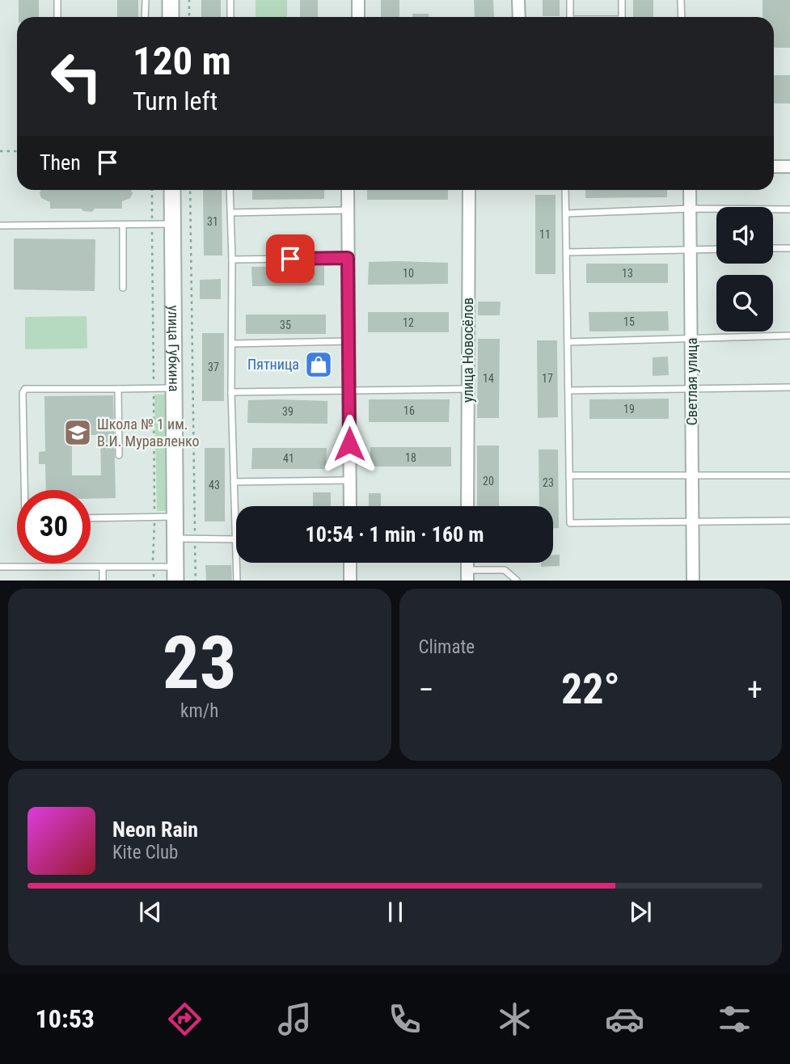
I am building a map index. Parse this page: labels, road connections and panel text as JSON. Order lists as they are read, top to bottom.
{
  "streets": {
    "street": ["улица Губкина", "улица Новосёлов", "Светлая улица"]
  },
  "places": {
    "shop": ["Пятница"],
    "school or university": ["Школа № 1 им. В.И. Муравленко"]
  },
  "house_numbers": [
    "31",
    "11",
    "10",
    "13",
    "15",
    "12",
    "35",
    "37",
    "14",
    "17",
    "19",
    "16",
    "39",
    "18",
    "41",
    "20",
    "23",
    "43"
  ],
  "page": {
    "turn": ["120 m", "Turn left"],
    "then": "Then",
    "limit": "30",
    "trip": "10:54 · 1 min · 160 m",
    "tile": [
      ["23", "km/h"],
      "Climate"
    ],
    "heat": ["−", "22°", "+"],
    "song": ["Neon Rain", "Kite Club"],
    "tabs": "10:53"
  }
}
